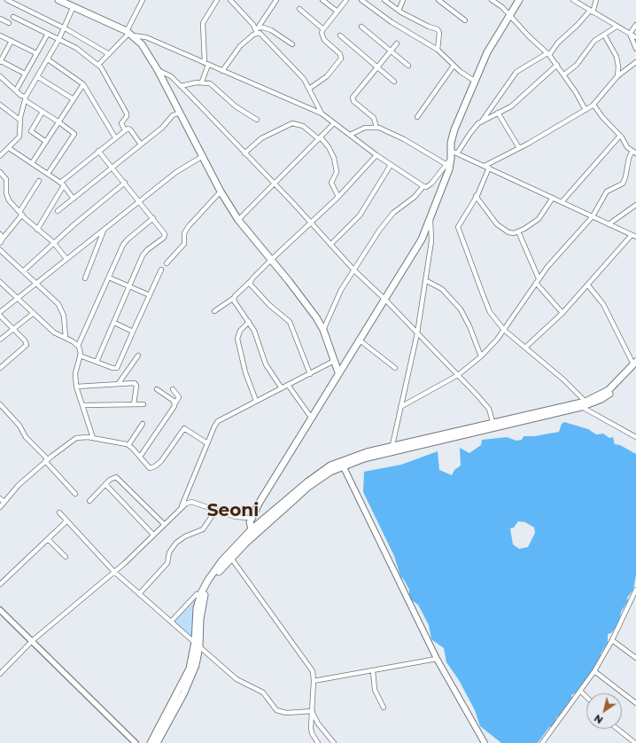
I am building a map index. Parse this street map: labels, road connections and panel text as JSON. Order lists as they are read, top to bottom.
{
  "districts": ["Seoni"],
  "north": "bottom left"
}
